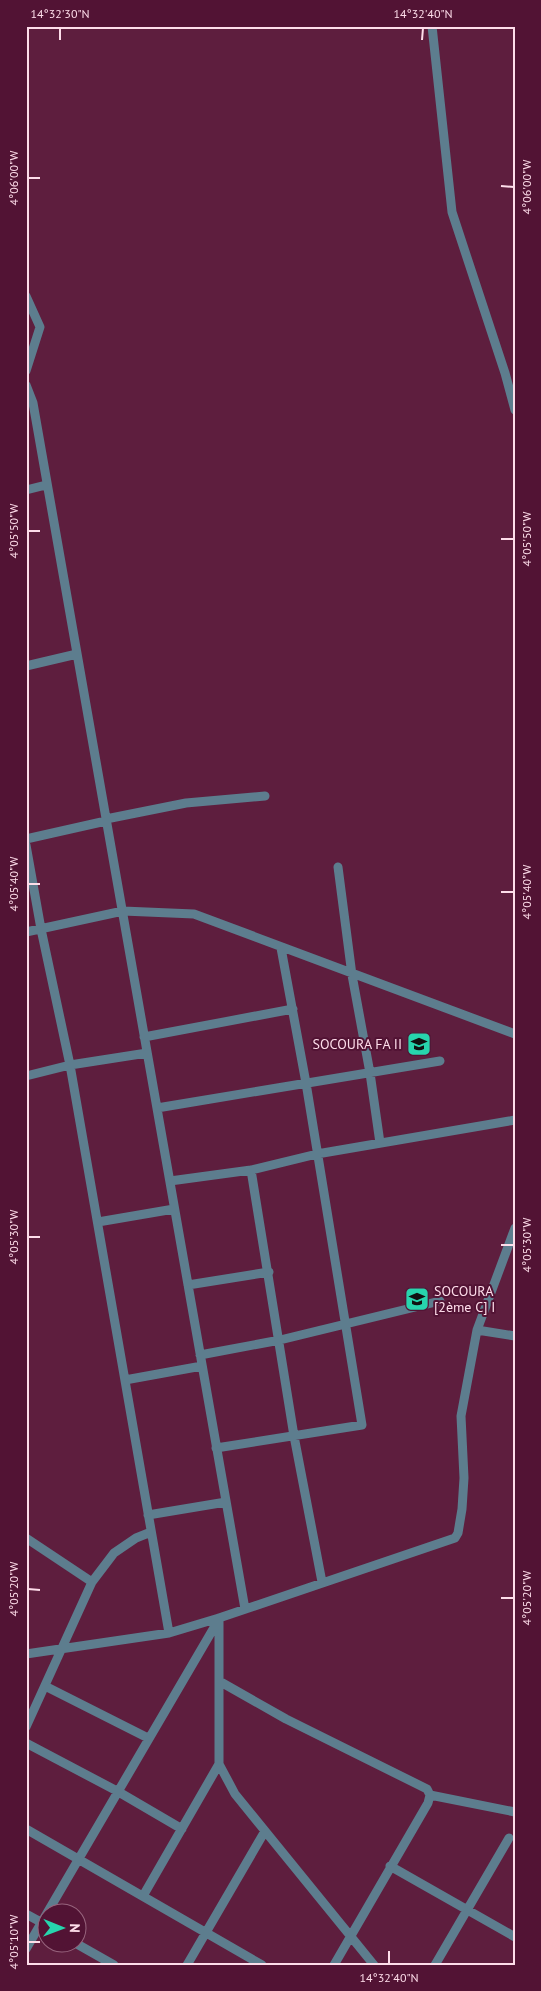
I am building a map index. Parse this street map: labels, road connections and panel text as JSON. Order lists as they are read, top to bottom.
{
  "places": {
    "school or university": ["SOCOURA FA II", "SOCOURA [2ème C] I"]
  },
  "north": "right",
  "coordinates": [
    "14°32'30\"N",
    "14°32'40\"N",
    "4°06'00\"W",
    "4°05'50\"W",
    "4°05'40\"W",
    "4°05'30\"W",
    "4°05'20\"W",
    "4°05'10\"W"
  ]
}
